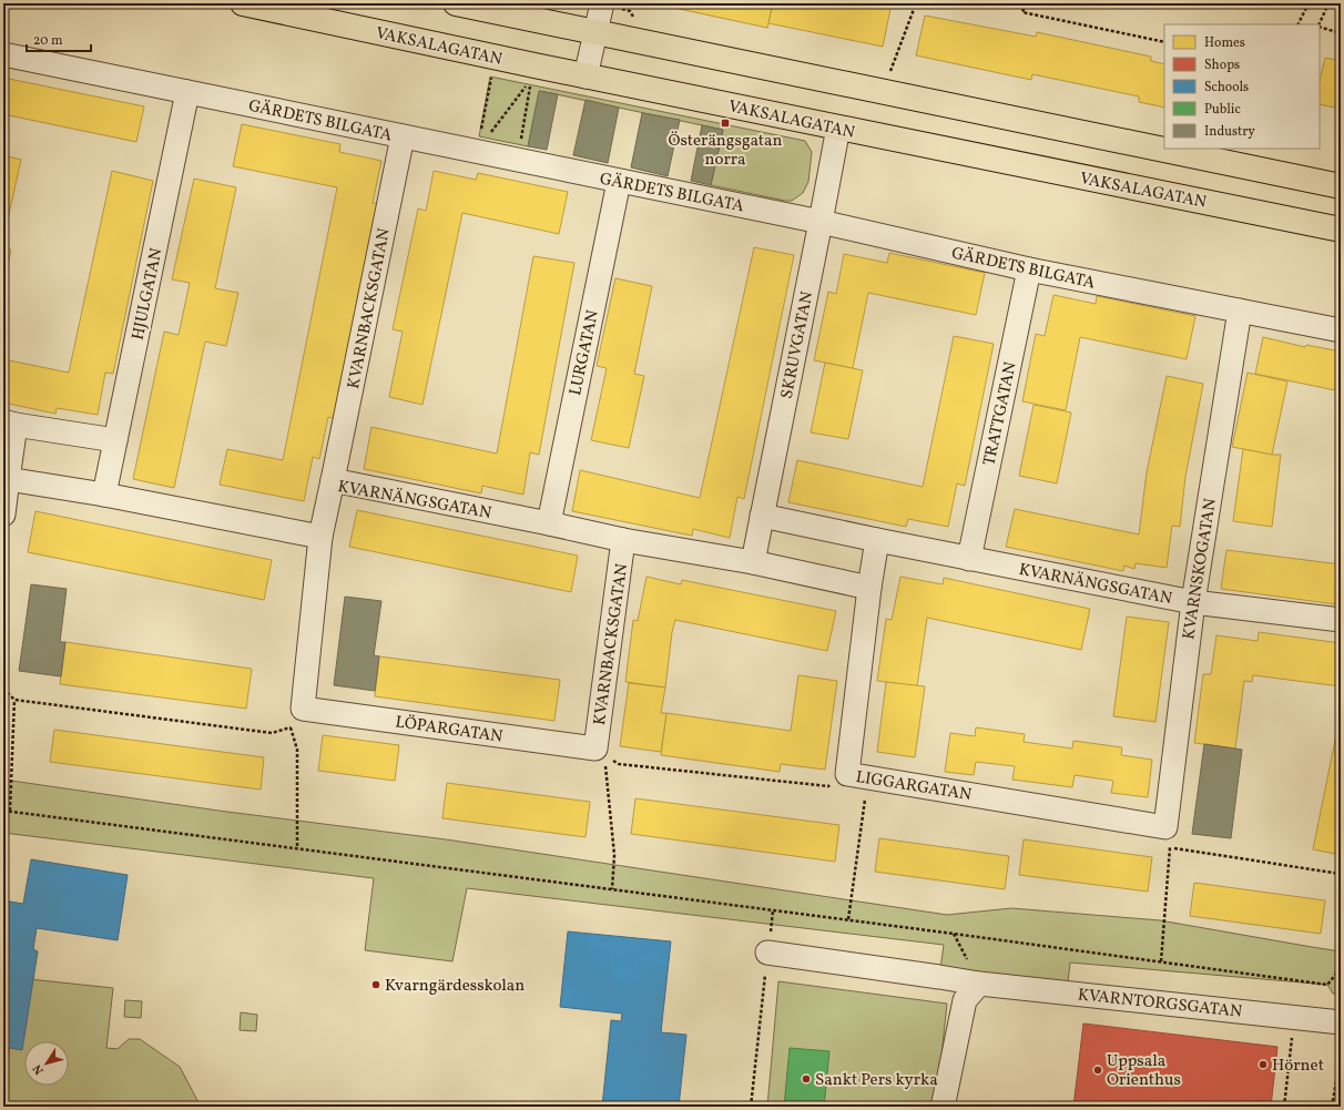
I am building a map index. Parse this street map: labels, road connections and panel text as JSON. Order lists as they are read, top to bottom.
{
  "streets": {
    "main road": ["VAKSALAGATAN"],
    "street": [
      "GÄRDETS BILGATA",
      "HJULGATAN",
      "KVARNBACKSGATAN",
      "SKRUVGATAN",
      "LURGATAN",
      "TRATTGATAN",
      "KVARNÄNGSGATAN",
      "KVARNSKOGATAN",
      "LÖPARGATAN",
      "LIGGARGATAN",
      "KVARNTORGSGATAN"
    ]
  },
  "crossings": [
    ["VAKSALAGATAN", "SKRUVGATAN"],
    ["GÄRDETS BILGATA", "HJULGATAN"],
    ["GÄRDETS BILGATA", "KVARNBACKSGATAN"],
    ["GÄRDETS BILGATA", "SKRUVGATAN"],
    ["GÄRDETS BILGATA", "LURGATAN"],
    ["GÄRDETS BILGATA", "TRATTGATAN"],
    ["GÄRDETS BILGATA", "KVARNSKOGATAN"],
    ["KVARNBACKSGATAN", "KVARNÄNGSGATAN"],
    ["KVARNBACKSGATAN", "LÖPARGATAN"],
    ["SKRUVGATAN", "KVARNÄNGSGATAN"],
    ["LURGATAN", "KVARNÄNGSGATAN"],
    ["TRATTGATAN", "KVARNÄNGSGATAN"],
    ["KVARNÄNGSGATAN", "KVARNSKOGATAN"],
    ["KVARNÄNGSGATAN", "LIGGARGATAN"],
    ["KVARNSKOGATAN", "LIGGARGATAN"]
  ],
  "places": {
    "transit": ["Österängsgatan norra"],
    "other": [
      "Kvarngärdesskolan",
      "Hörnet",
      "Uppsala Orienthus",
      "Sankt Pers kyrka"
    ]
  },
  "legend": [
    "Homes",
    "Shops",
    "Schools",
    "Public",
    "Industry"
  ],
  "scale_bar": "20 m",
  "north": "bottom left"
}
